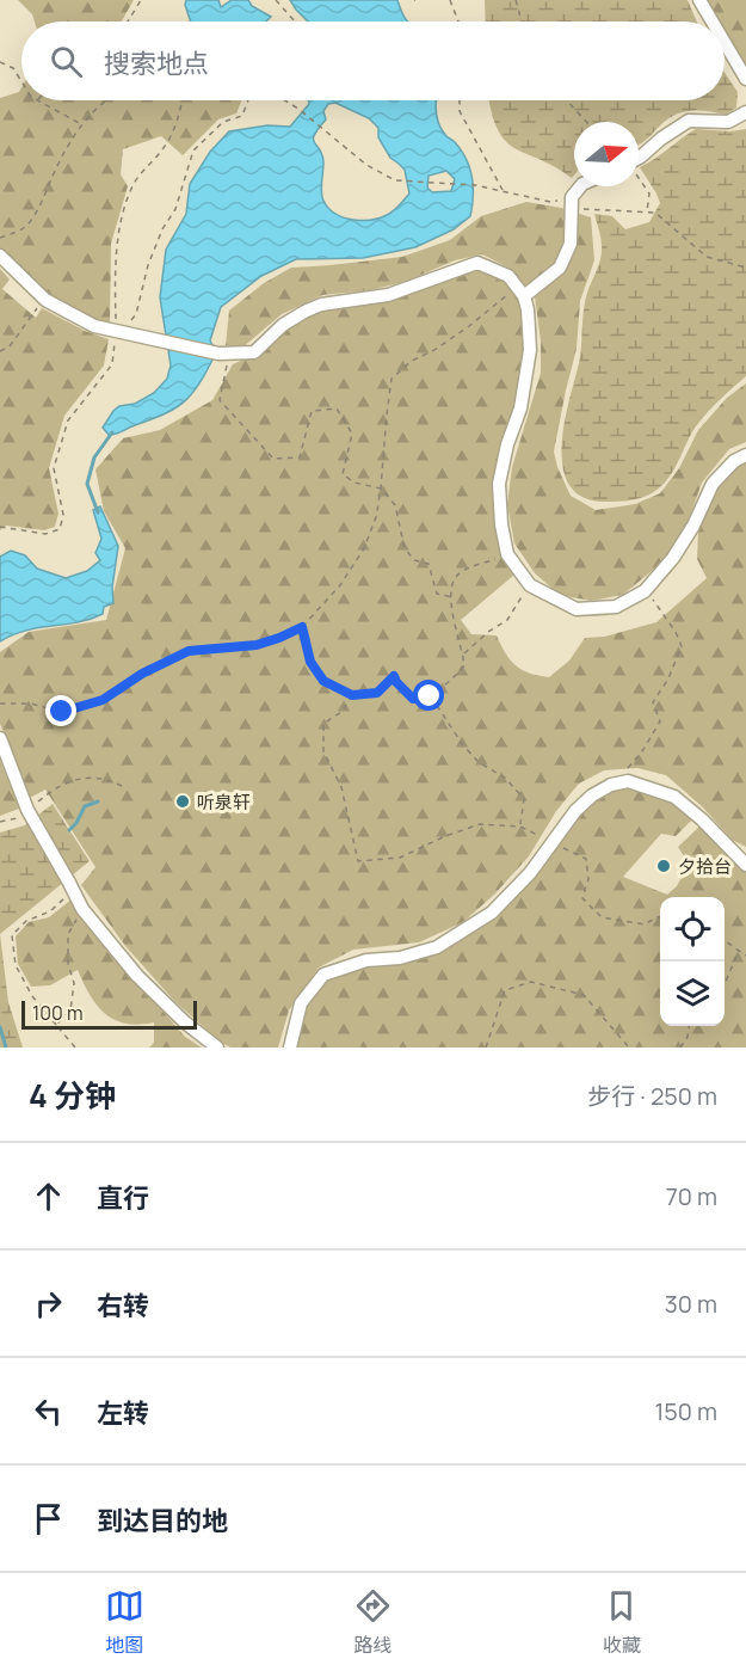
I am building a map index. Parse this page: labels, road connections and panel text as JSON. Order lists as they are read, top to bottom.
{
  "places": ["听泉轩", "夕拾台"],
  "scale_bar": "100 m",
  "north": "right",
  "page": {
    "search": "搜索地点",
    "scale": "100 m",
    "heading": ["4 分钟", "步行 · 250 m"],
    "list": [
      ["直行", "70 m"],
      ["右转", "30 m"],
      ["左转", "150 m"],
      "到达目的地"
    ],
    "nav": ["地图", "路线", "收藏"]
  }
}
